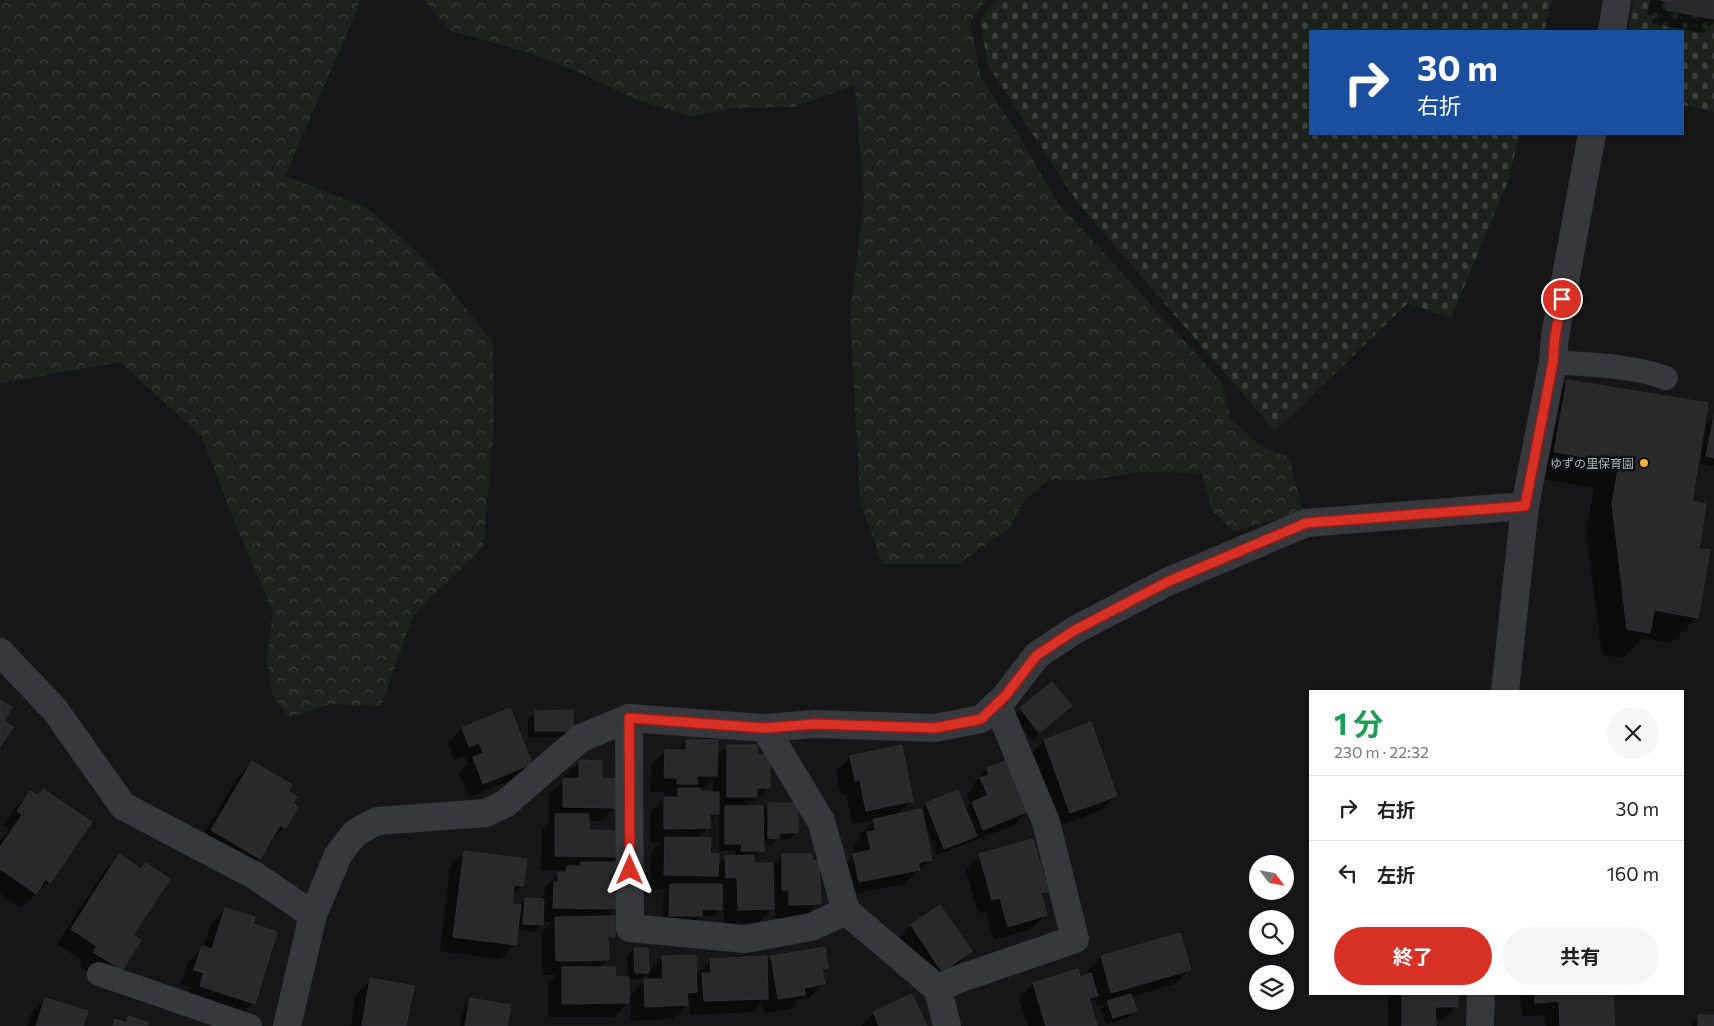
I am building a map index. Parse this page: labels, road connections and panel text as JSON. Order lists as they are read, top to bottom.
{
  "places": ["ゆずの里保育園"],
  "north": "bottom right",
  "page": {
    "turn": ["30 m", "右折"],
    "heading": ["1 分", "230 m · 22:32"],
    "list": [
      {
        "name": "右折",
        "value": "30 m"
      },
      {
        "name": "左折",
        "value": "160 m"
      }
    ],
    "buttons": ["終了", "共有"]
  }
}
